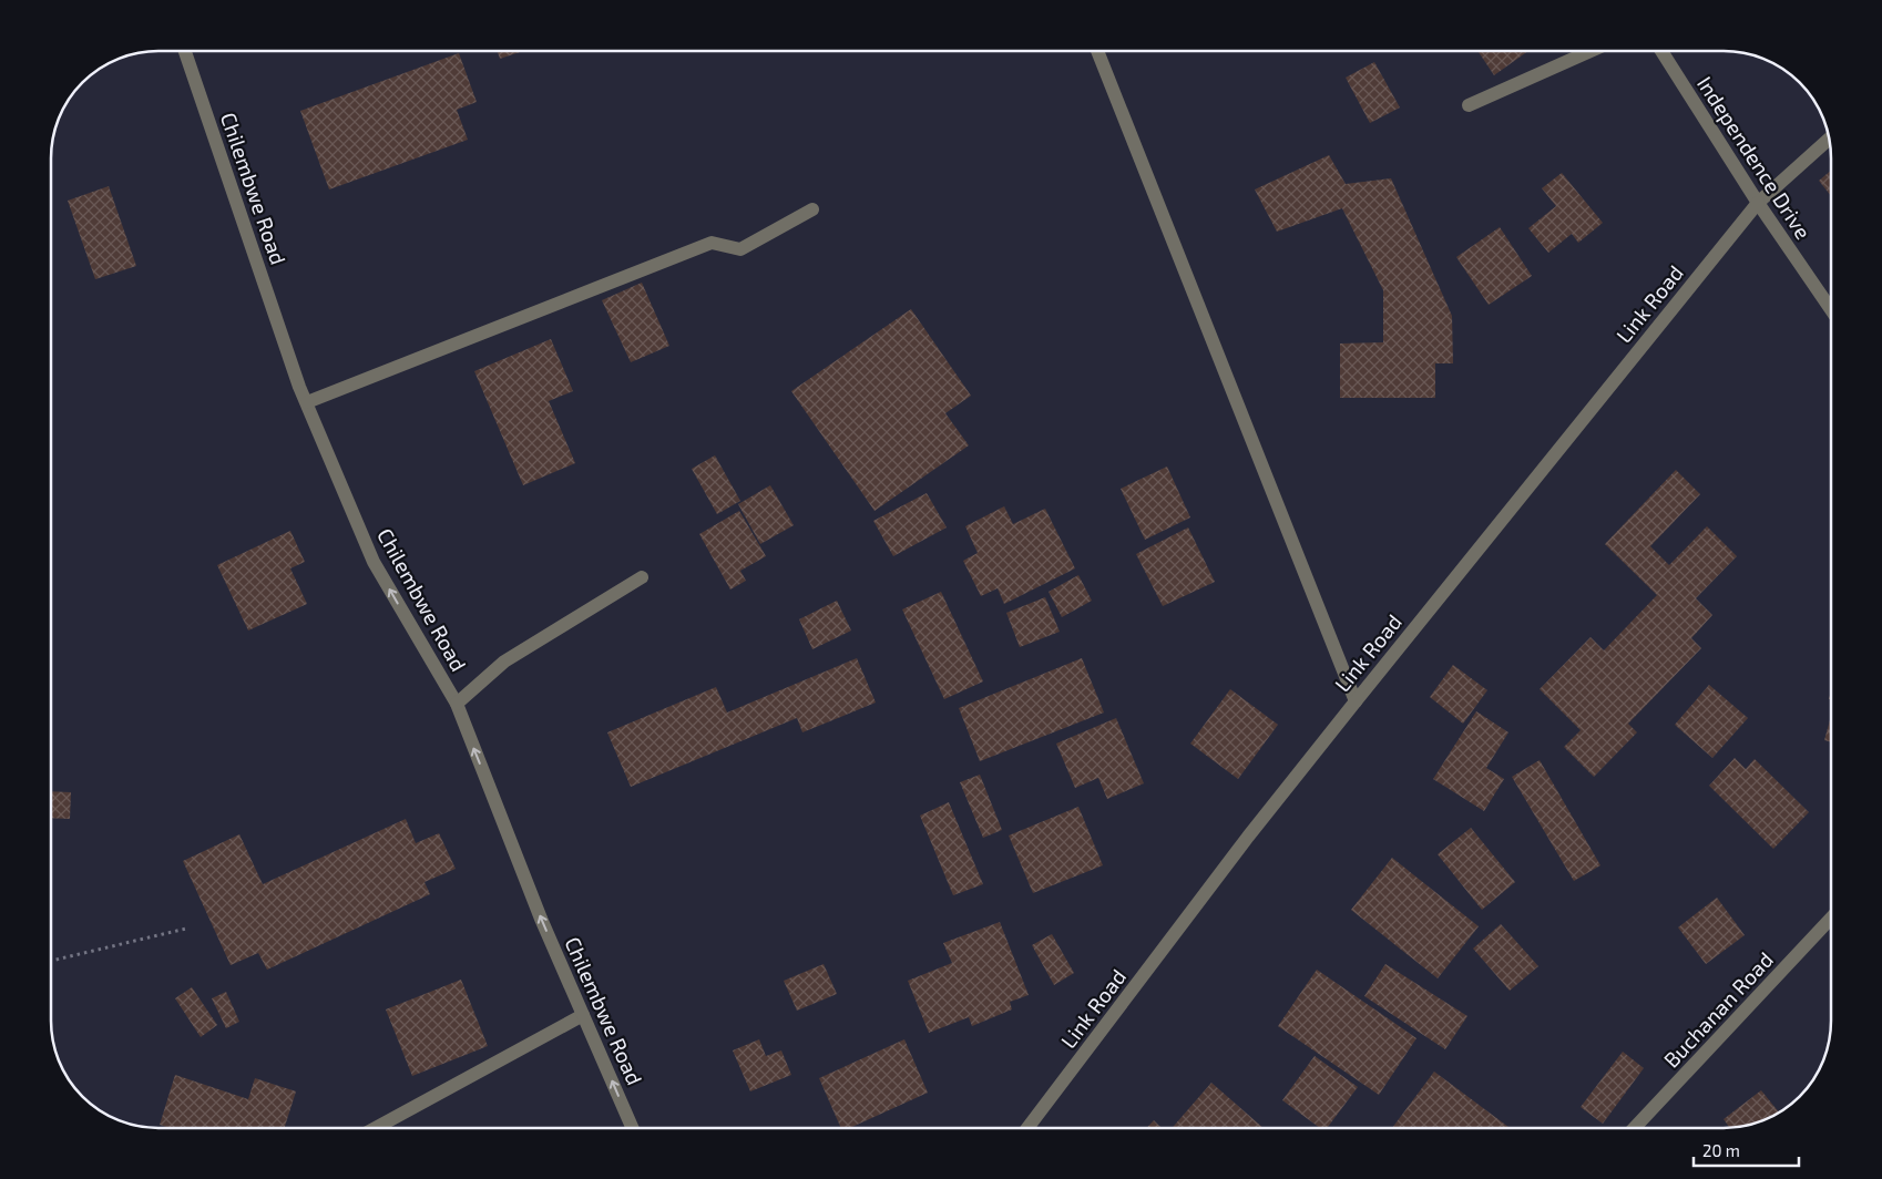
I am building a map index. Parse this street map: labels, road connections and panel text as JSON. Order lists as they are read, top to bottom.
{
  "streets": {
    "street": [
      "Independence Drive",
      "Chilembwe Road",
      "Link Road",
      "Buchanan Road"
    ]
  },
  "crossings": [
    ["Independence Drive", "Link Road"]
  ],
  "one_way": ["Chilembwe Road"],
  "scale_bar": "20 m"
}
